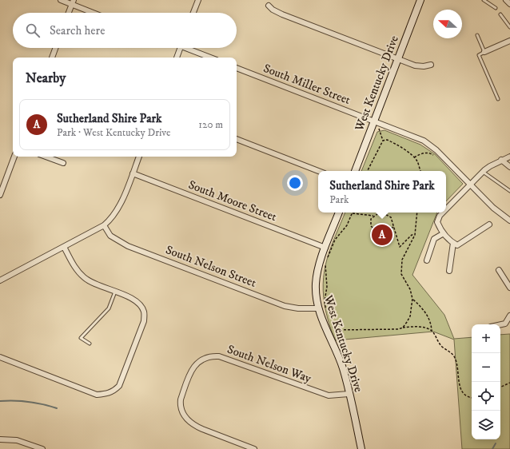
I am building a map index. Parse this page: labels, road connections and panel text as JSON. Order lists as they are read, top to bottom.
{
  "streets": {
    "street": [
      "West Kentucky Drive",
      "South Miller Street",
      "South Moore Street",
      "South Nelson Street",
      "South Nelson Way"
    ]
  },
  "crossings": [
    ["West Kentucky Drive", "South Miller Street"],
    ["West Kentucky Drive", "South Moore Street"],
    ["West Kentucky Drive", "South Nelson Street"],
    ["West Kentucky Drive", "South Nelson Way"]
  ],
  "north": "left",
  "page": {
    "search": "Search here",
    "heading": "Nearby",
    "list": [
      {
        "mark": "A",
        "name": "Sutherland Shire Park",
        "note": "Park · West Kentucky Drive",
        "value": "120 m"
      }
    ],
    "popup": ["Sutherland Shire Park", "Park"],
    "pins": "A",
    "map_buttons": ["+", "−"]
  }
}
